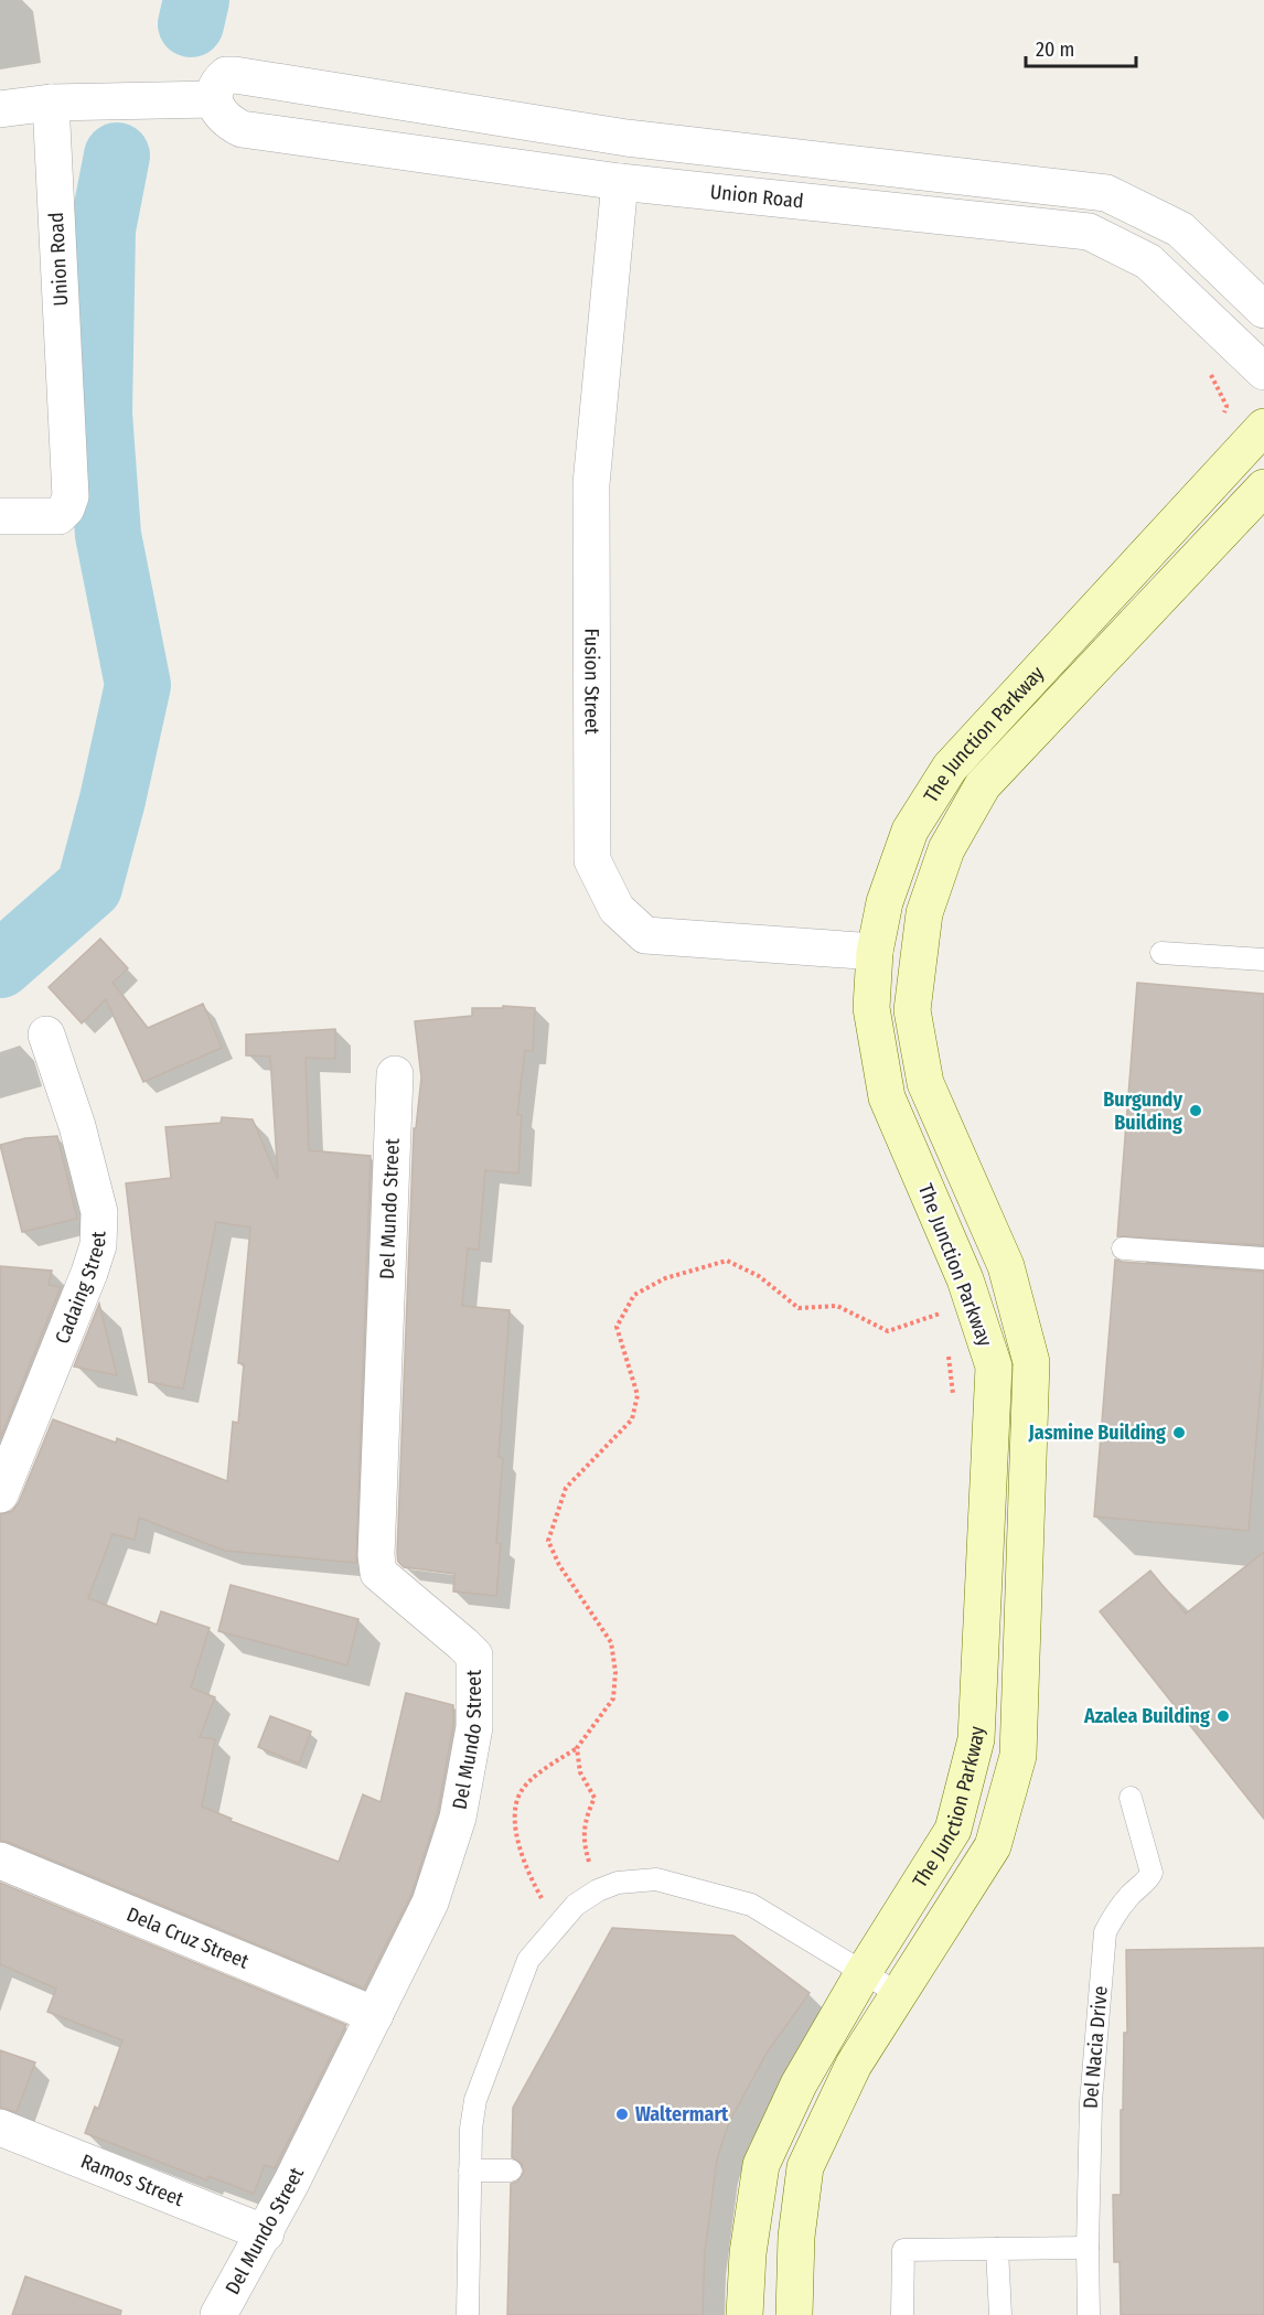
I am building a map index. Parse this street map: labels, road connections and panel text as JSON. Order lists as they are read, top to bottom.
{
  "streets": {
    "street": [
      "Union Road",
      "Fusion Street",
      "The Junction Parkway",
      "Del Mundo Street",
      "Cadaing Street",
      "Dela Cruz Street",
      "Ramos Street"
    ],
    "lane": ["Del Nacia Drive"]
  },
  "crossings": [
    ["Union Road", "Fusion Street"],
    ["Fusion Street", "The Junction Parkway"],
    ["Del Mundo Street", "Dela Cruz Street"],
    ["Del Mundo Street", "Ramos Street"]
  ],
  "places": [
    "Burgundy Building",
    "Jasmine Building",
    "Azalea Building",
    "Waltermart"
  ],
  "scale_bar": "20 m"
}
